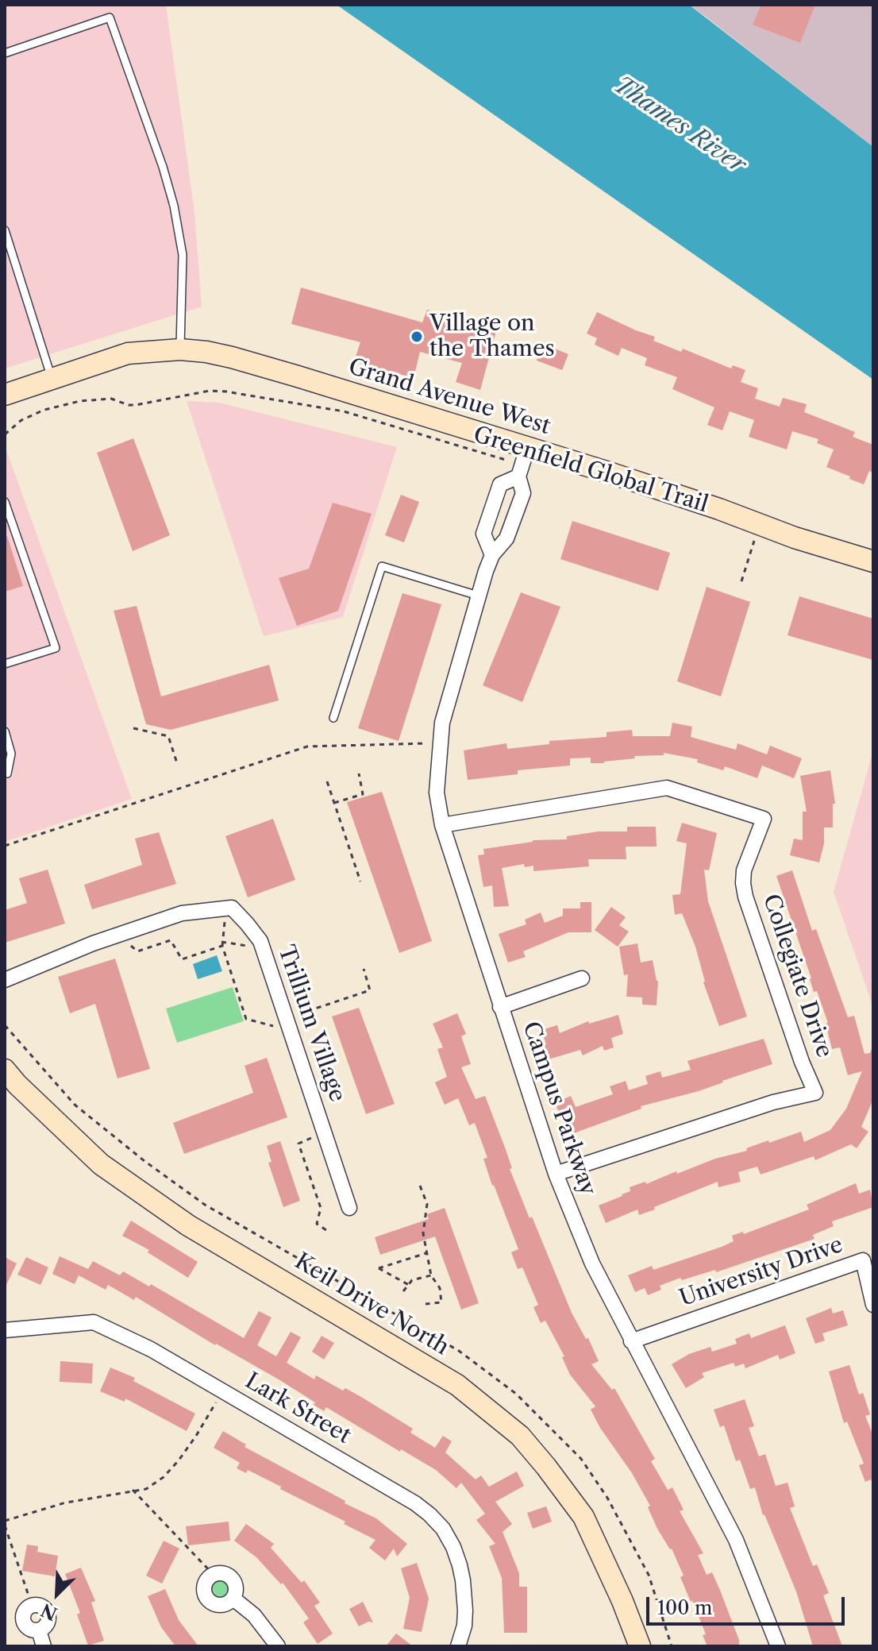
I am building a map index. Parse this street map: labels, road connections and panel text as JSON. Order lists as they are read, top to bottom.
{
  "streets": {
    "main road": ["Grand Avenue West", "Keil Drive North"],
    "street": [
      "Collegiate Drive",
      "Trillium Village",
      "Campus Parkway",
      "University Drive",
      "Lark Street"
    ],
    "path": ["Greenfield Global Trail"]
  },
  "crossings": [
    ["Grand Avenue West", "Greenfield Global Trail"],
    ["Grand Avenue West", "Campus Parkway"],
    ["Greenfield Global Trail", "Campus Parkway"],
    ["Collegiate Drive", "Campus Parkway"],
    ["Campus Parkway", "University Drive"]
  ],
  "water": ["Thames River"],
  "places": ["Village on the Thames"],
  "scale_bar": "100 m",
  "north": "bottom left"
}
